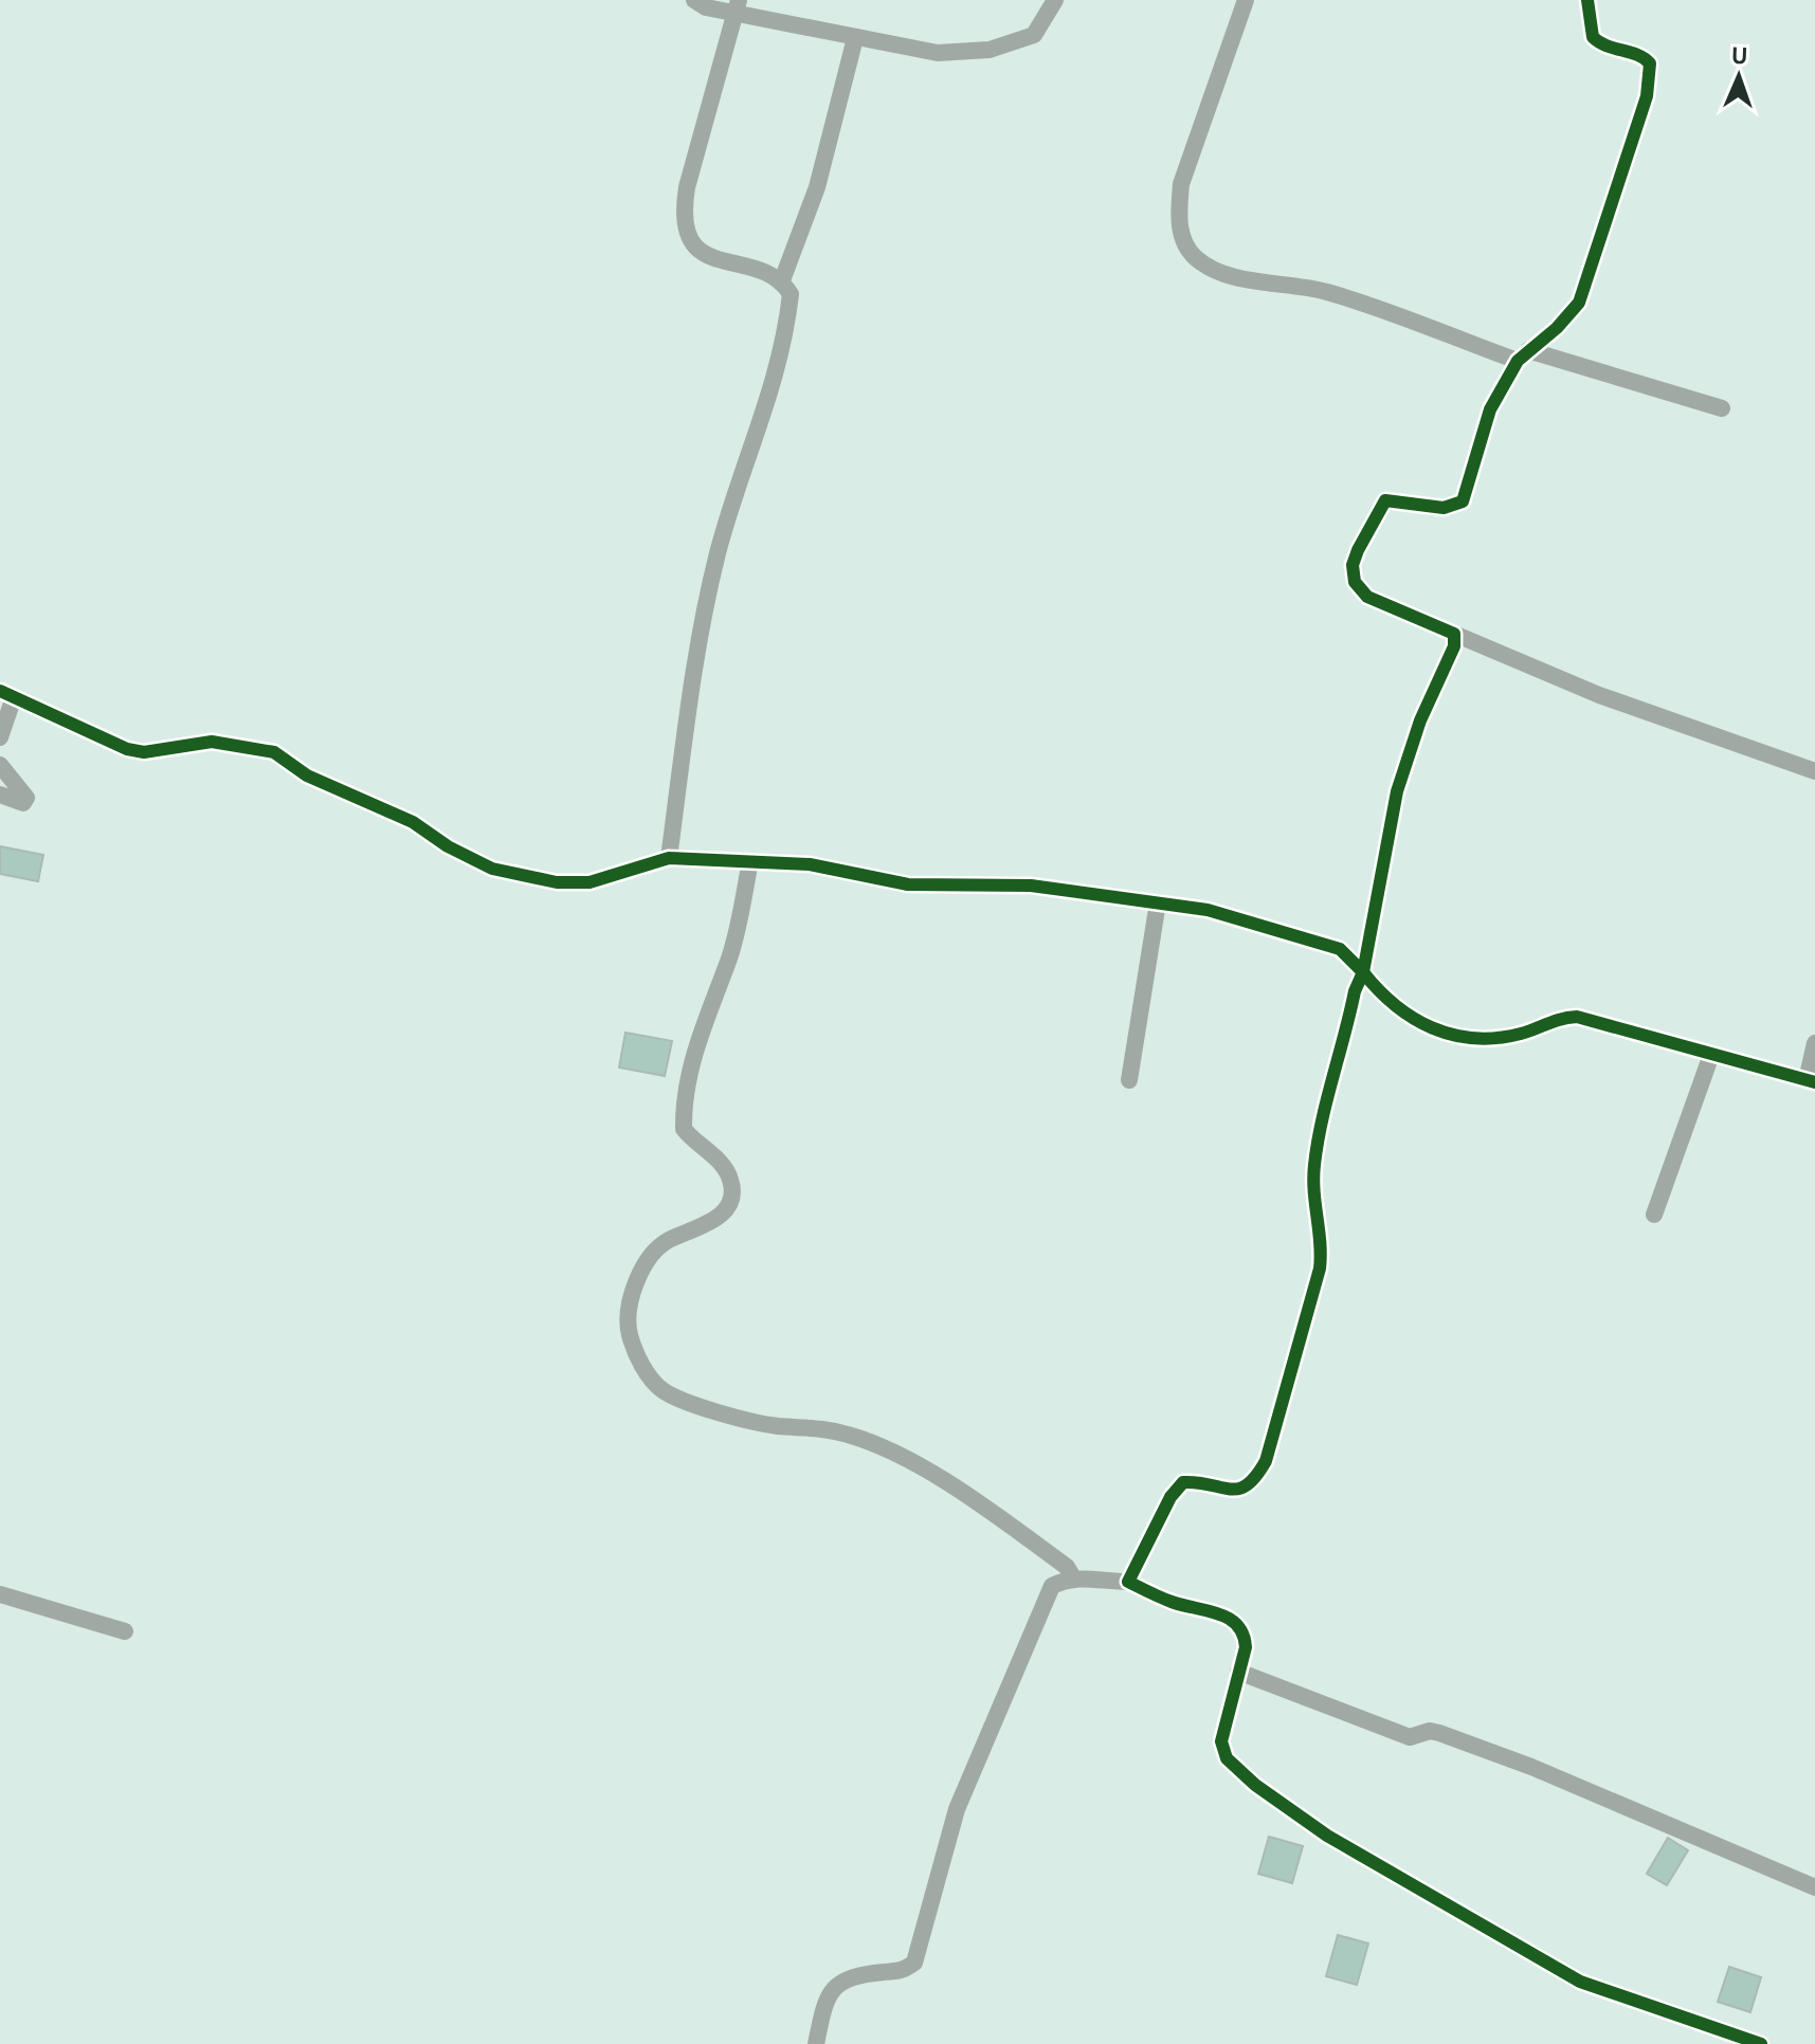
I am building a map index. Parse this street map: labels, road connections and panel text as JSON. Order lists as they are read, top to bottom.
{
  "north": "top"
}
